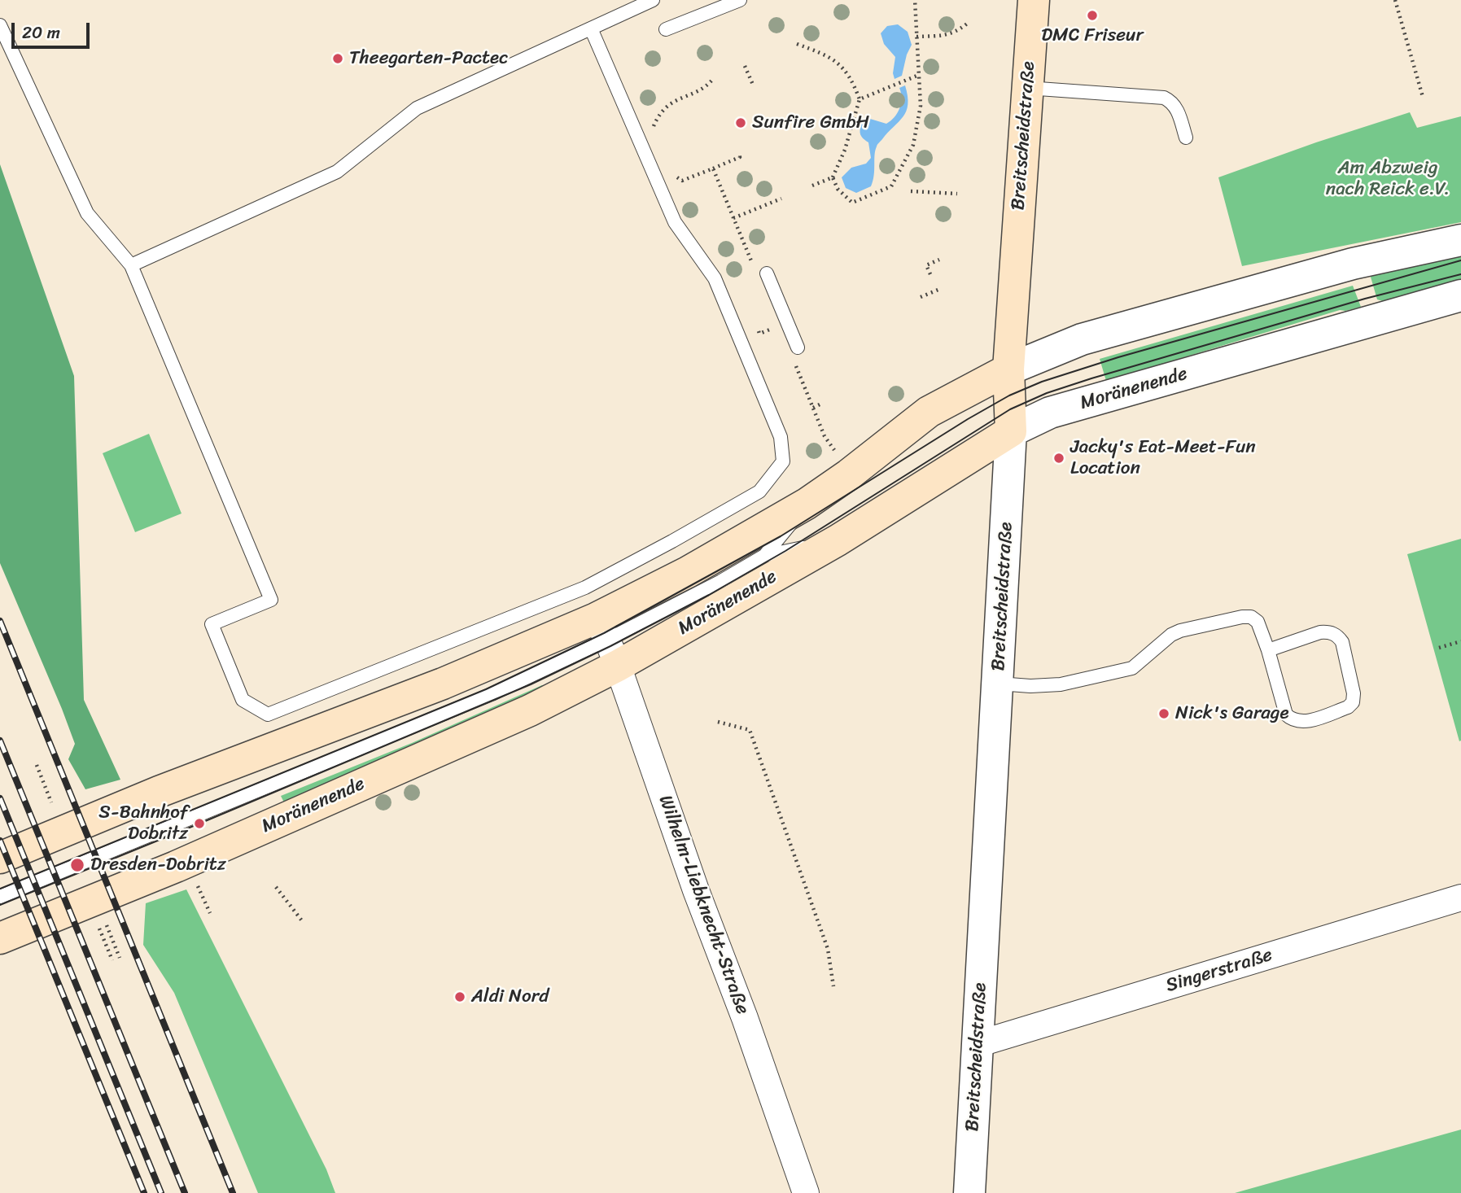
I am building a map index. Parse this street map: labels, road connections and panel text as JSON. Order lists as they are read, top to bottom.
{
  "streets": {
    "main road": ["Breitscheidstraße", "Moränenende"],
    "street": ["Wilhelm-Liebknecht-Straße", "Singerstraße"]
  },
  "crossings": [
    ["Breitscheidstraße", "Moränenende"],
    ["Breitscheidstraße", "Singerstraße"],
    ["Moränenende", "Wilhelm-Liebknecht-Straße"]
  ],
  "parks": ["Am Abzweig nach Reick e.V."],
  "places": [
    "DMC Friseur",
    "Theegarten-Pactec",
    "Sunfire GmbH",
    "Jacky's Eat-Meet-Fun Location",
    "Nick's Garage",
    "S-Bahnhof Dobritz",
    "Dresden-Dobritz",
    "Aldi Nord"
  ],
  "scale_bar": "20 m"
}
